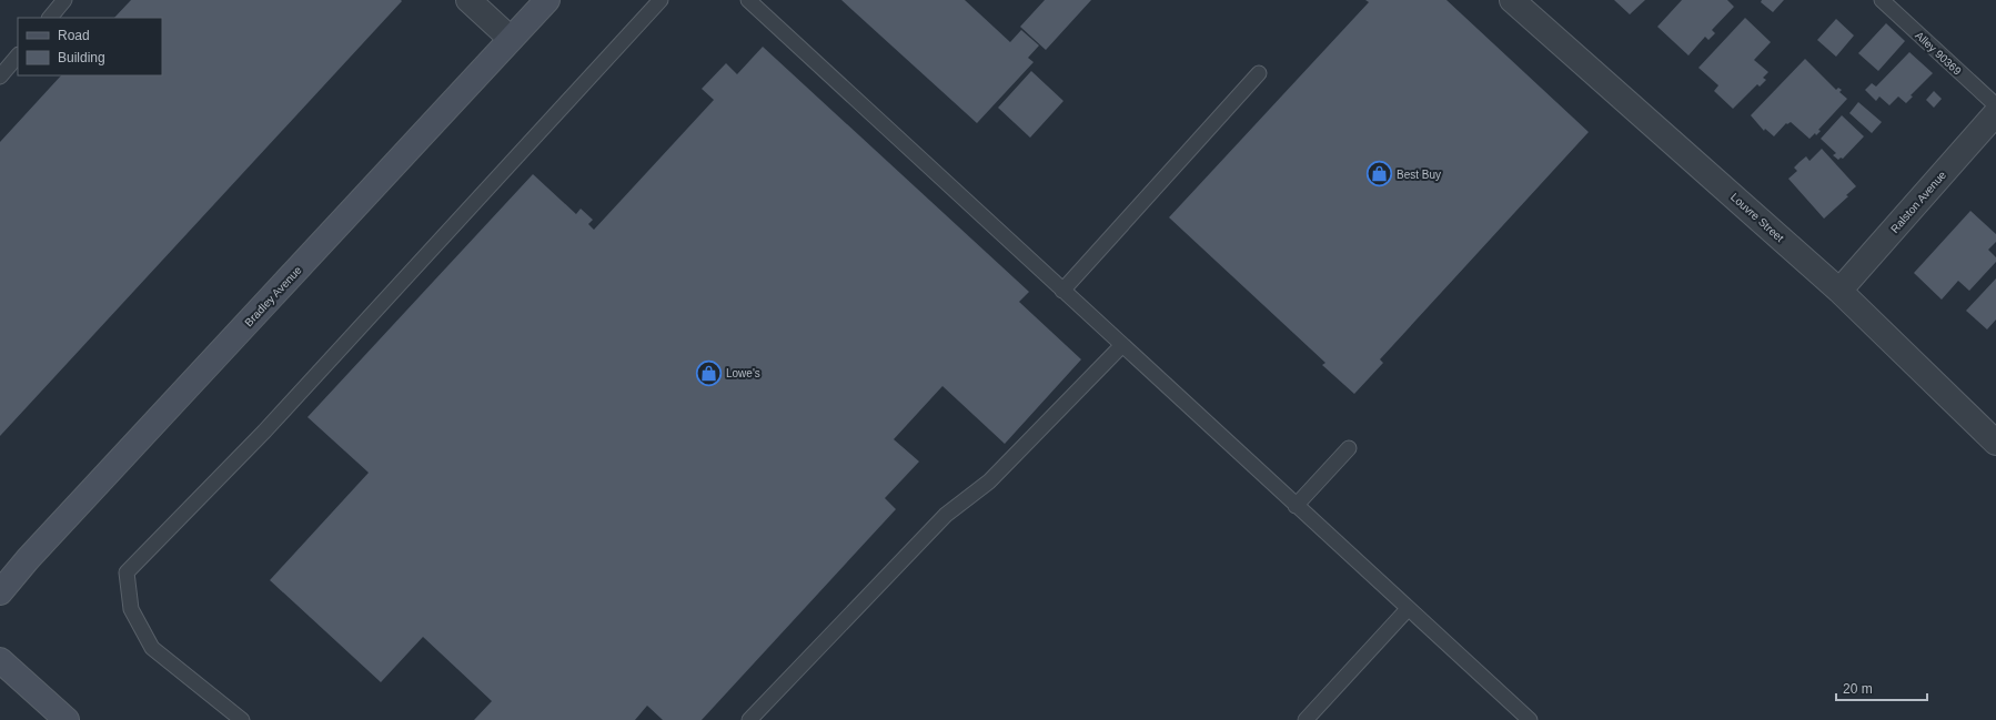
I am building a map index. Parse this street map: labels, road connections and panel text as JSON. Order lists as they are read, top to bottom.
{
  "streets": {
    "street": ["Ralston Avenue", "Louvre Street", "Bradley Avenue"],
    "lane": ["Alley 90369"]
  },
  "crossings": [
    ["Ralston Avenue", "Louvre Street"]
  ],
  "places": {
    "shop": ["Best Buy", "Lowe's"]
  },
  "legend": ["Road", "Building"],
  "scale_bar": "20 m"
}
